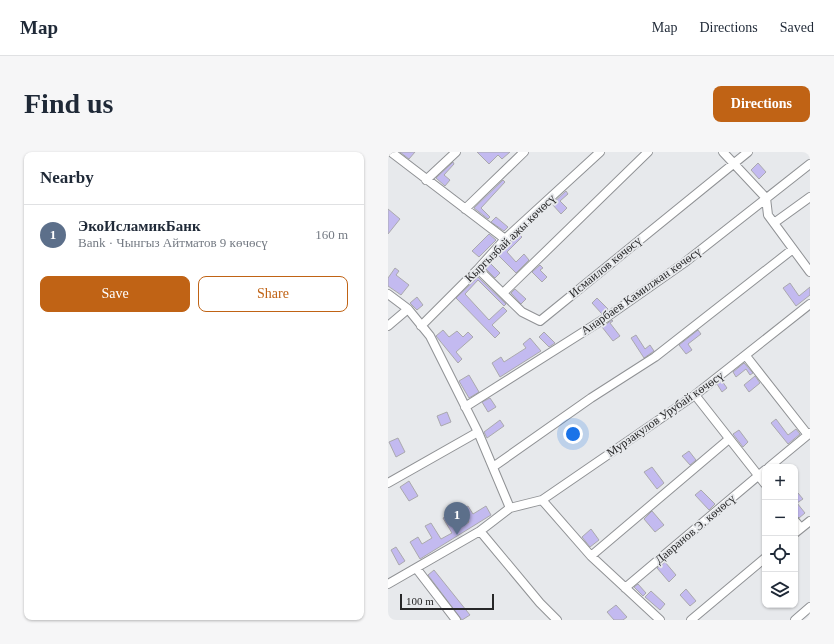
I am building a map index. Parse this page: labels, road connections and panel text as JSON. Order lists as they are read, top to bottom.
{
  "streets": {
    "street": [
      "Кыргызбай ажы көчөсү",
      "Исмаилов көчөсү",
      "Анарбаев Камилжан көчөсү",
      "Мурзакулов Урубай көчөсү",
      "Давранов Э. көчөсү"
    ]
  },
  "crossings": [
    ["Кыргызбай ажы көчөсү", "Исмаилов көчөсү"]
  ],
  "scale_bar": "100 m",
  "page": {
    "header": "Map",
    "nav": ["Map", "Directions", "Saved"],
    "buttons": [
      "Directions",
      ["Save", "Share"]
    ],
    "title": "Find us",
    "heading": "Nearby",
    "list": [
      {
        "mark": "1",
        "name": "ЭкоИсламикБанк",
        "note": "Bank · Чынгыз Айтматов 9 көчөсү",
        "value": "160 m"
      }
    ],
    "map_buttons": ["+", "−"],
    "pins": "1",
    "scale": "100 m"
  }
}
